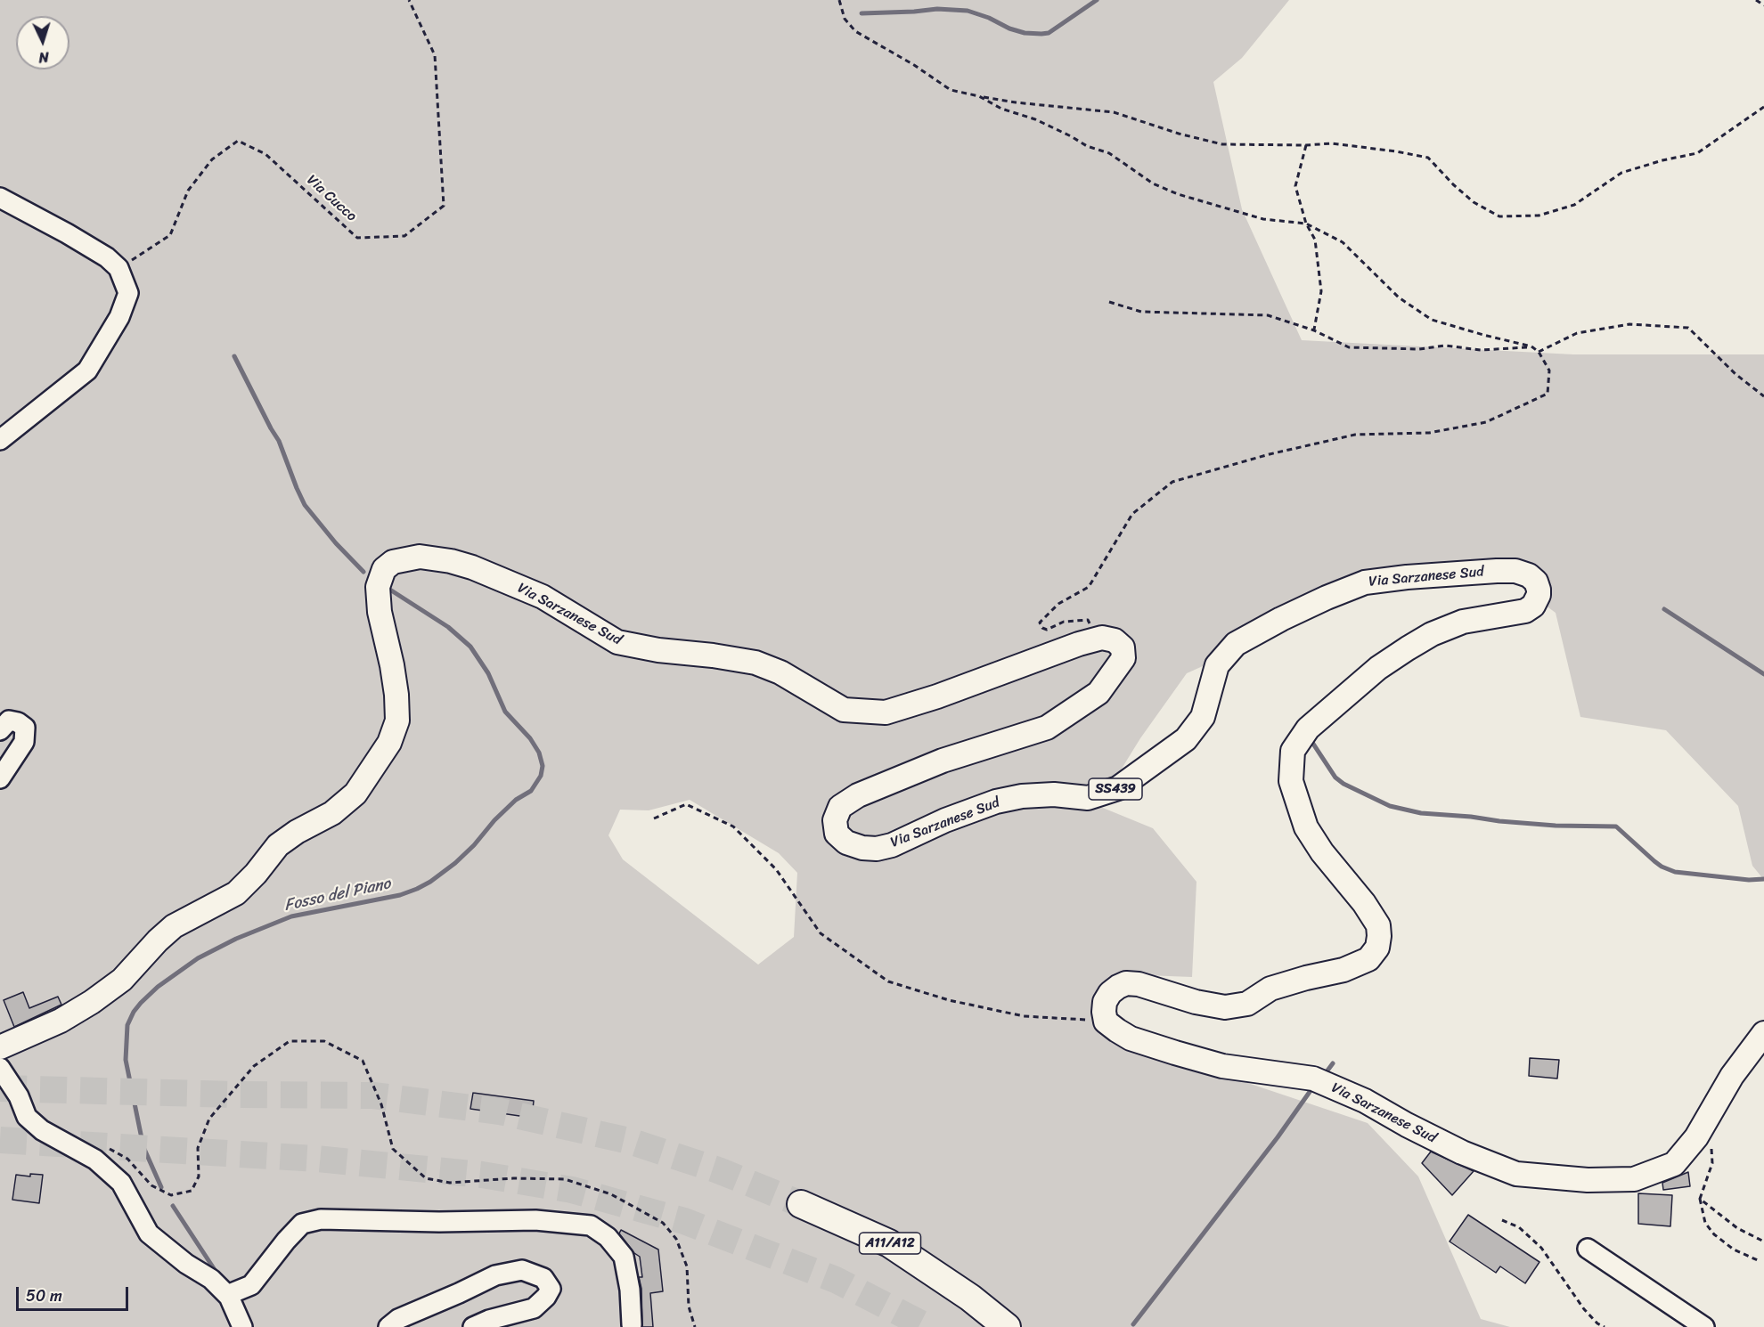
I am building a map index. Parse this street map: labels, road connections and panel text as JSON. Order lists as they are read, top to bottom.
{
  "streets": {
    "highway": ["A11/A12"],
    "main road": ["Via Sarzanese Sud", "SS439"],
    "path": ["Via Cucco"]
  },
  "water": ["Fosso del Piano"],
  "scale_bar": "50 m",
  "north": "bottom"
}
